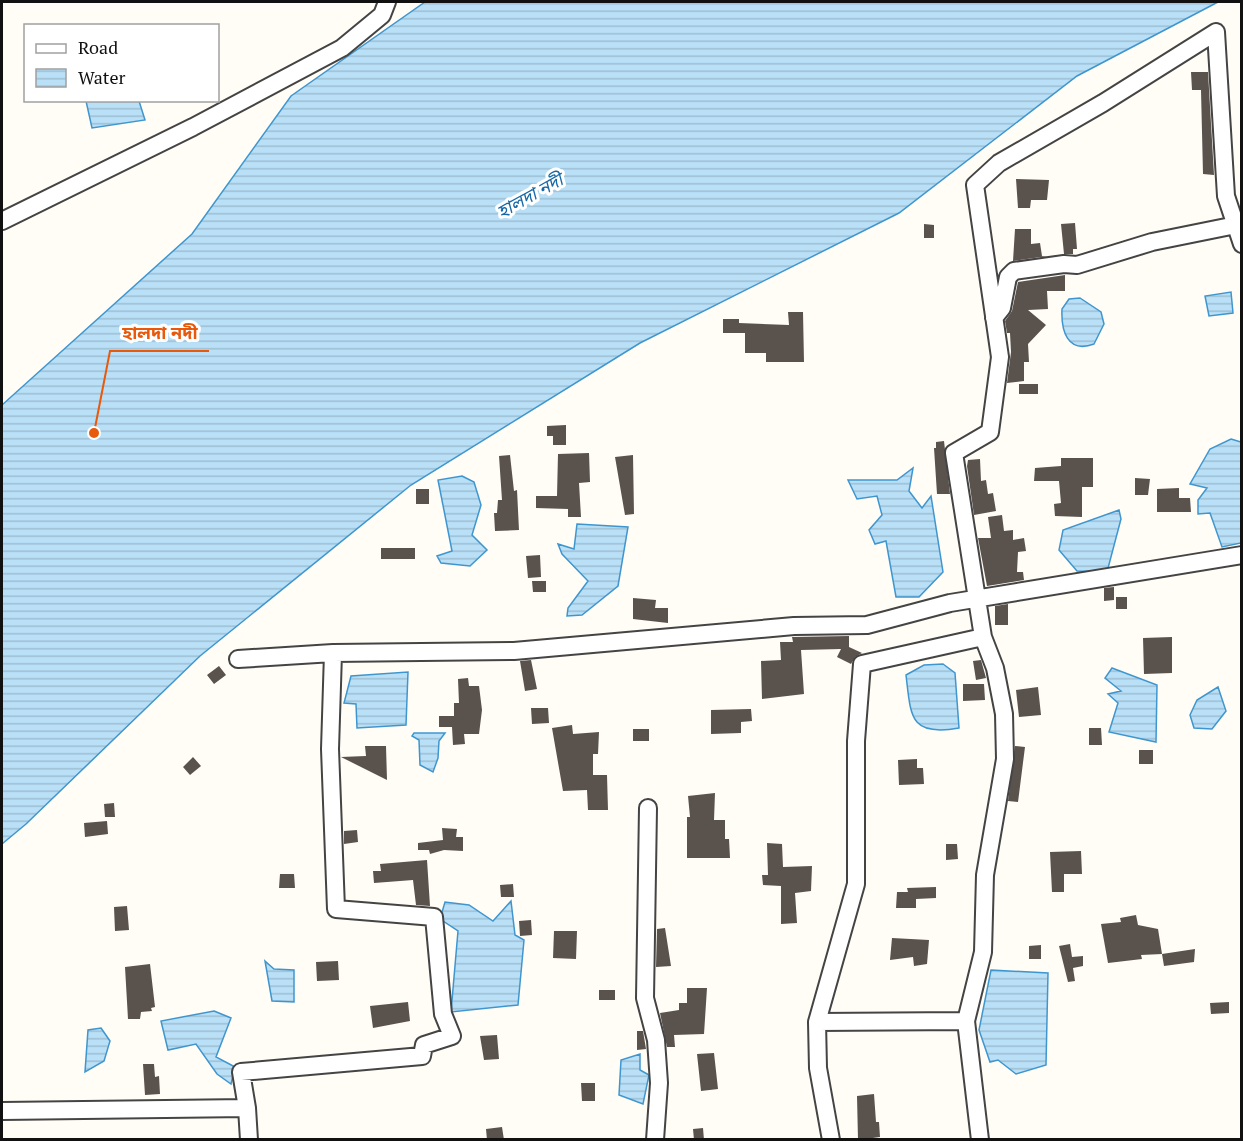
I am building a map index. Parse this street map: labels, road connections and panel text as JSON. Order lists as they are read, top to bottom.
{
  "water": ["হালদা নদী"],
  "places": ["হালদা নদী"],
  "legend": ["Road", "Water"]
}
